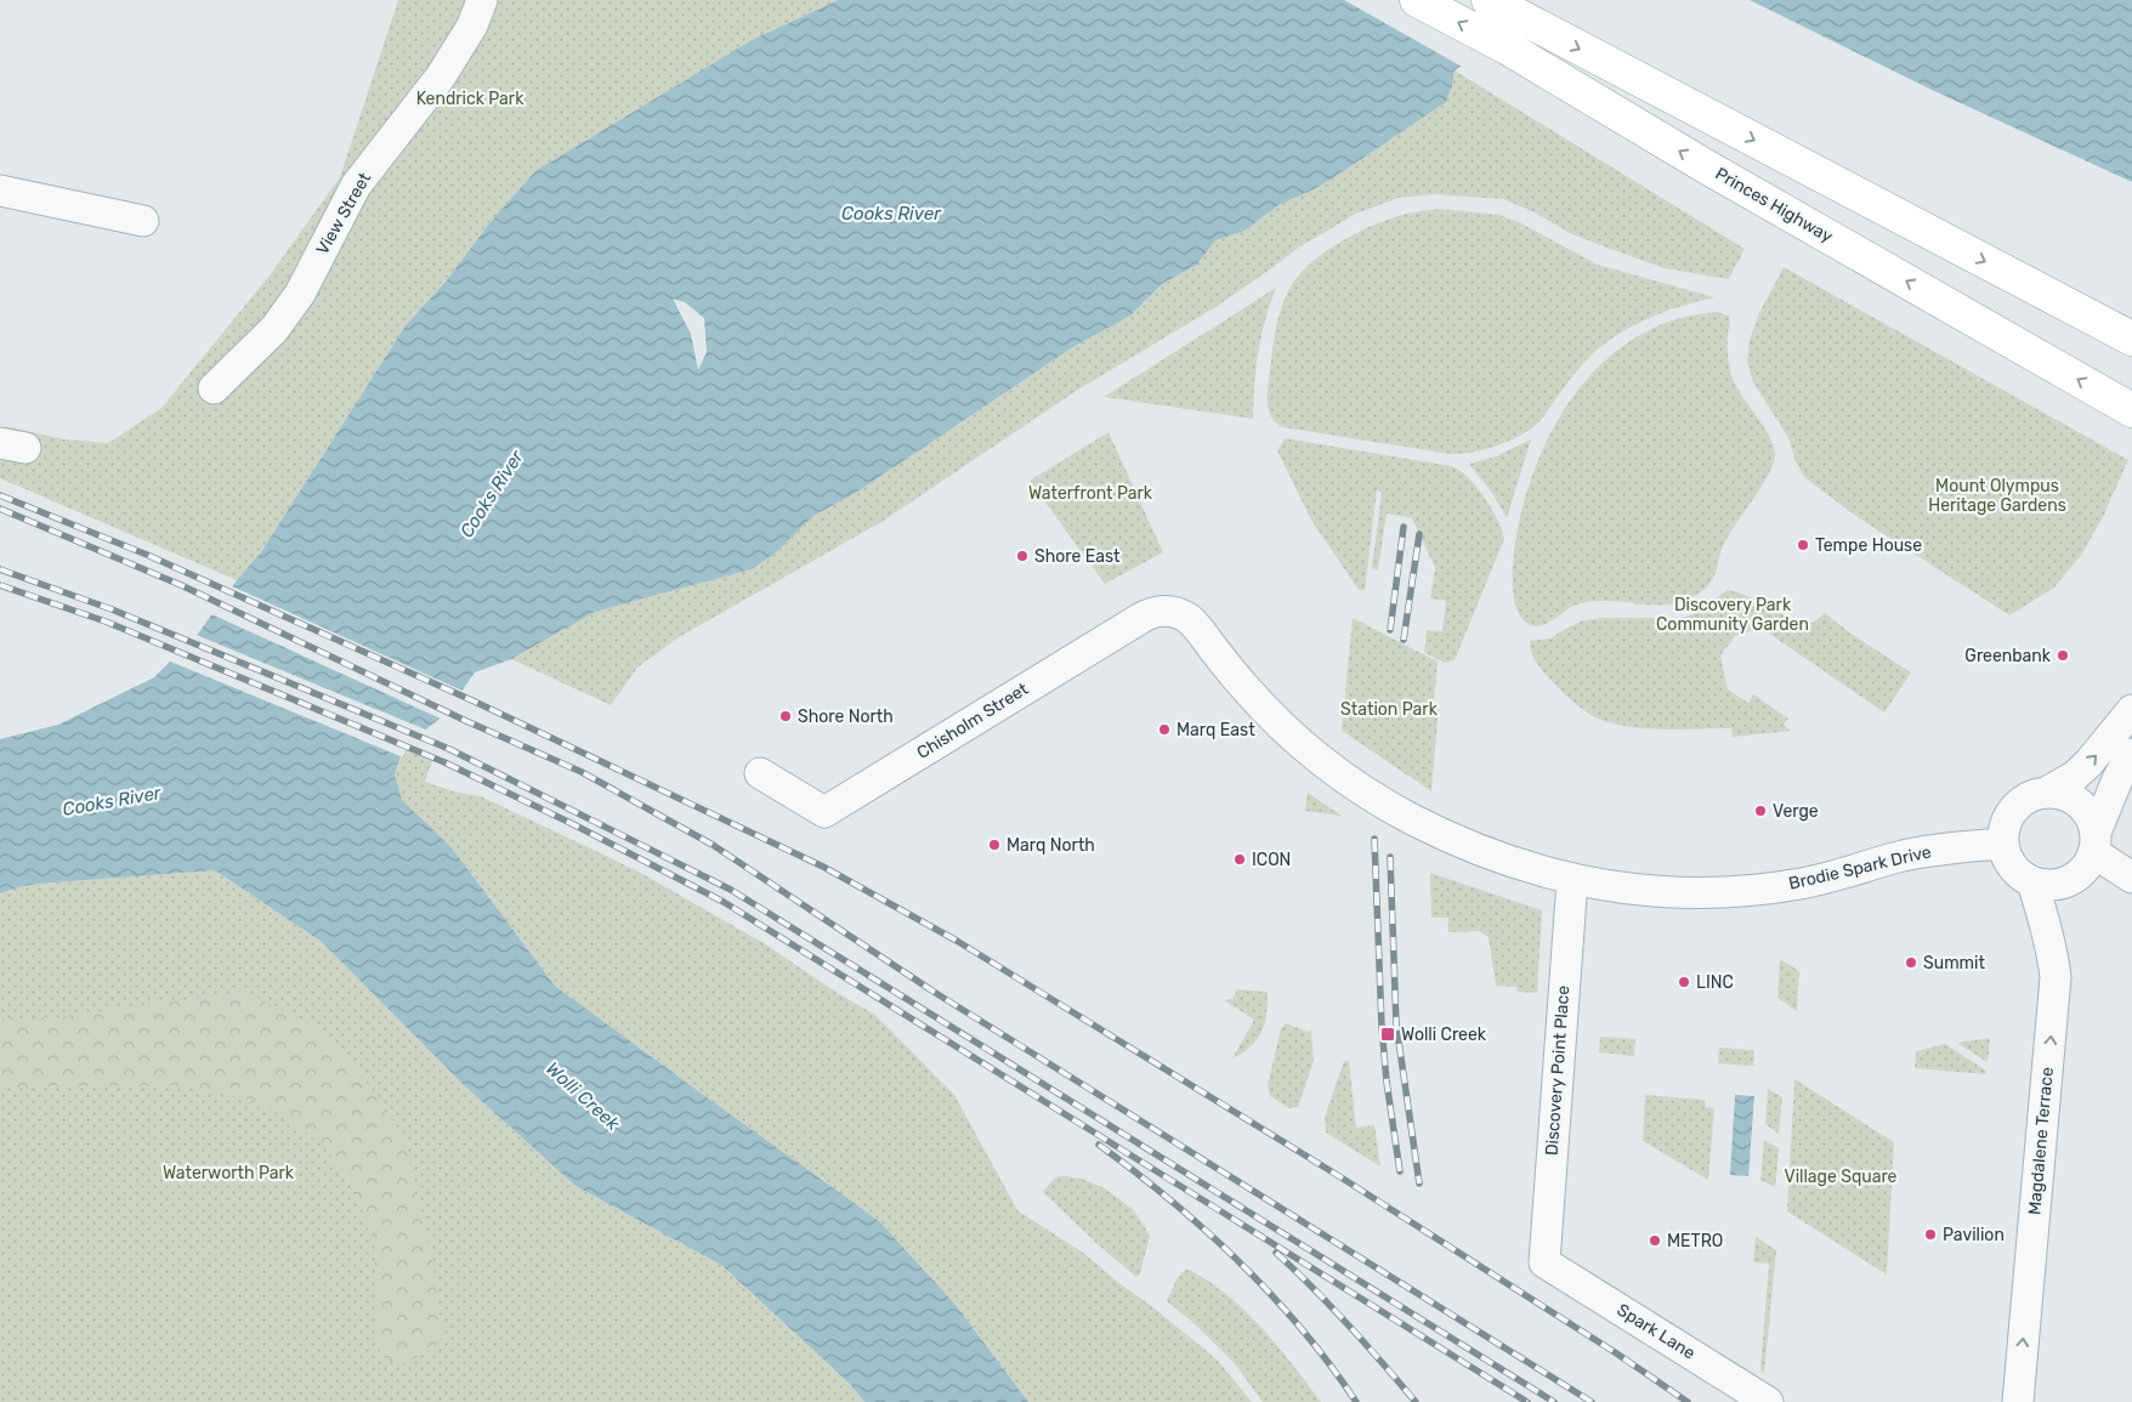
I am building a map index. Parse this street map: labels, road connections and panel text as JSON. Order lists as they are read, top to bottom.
{
  "streets": {
    "highway": ["Princes Highway"],
    "street": [
      "View Street",
      "Chisholm Street",
      "Brodie Spark Drive",
      "Discovery Point Place",
      "Magdalene Terrace",
      "Spark Lane"
    ]
  },
  "crossings": [
    ["Chisholm Street", "Brodie Spark Drive"],
    ["Brodie Spark Drive", "Discovery Point Place"],
    ["Brodie Spark Drive", "Magdalene Terrace"],
    ["Discovery Point Place", "Spark Lane"]
  ],
  "one_way": ["Magdalene Terrace"],
  "water": ["Cooks River", "Wolli Creek"],
  "parks": [
    "Kendrick Park",
    "Mount Olympus Heritage Gardens",
    "Waterfront Park",
    "Discovery Park Community Garden",
    "Station Park",
    "Waterworth Park",
    "Village Square"
  ],
  "places": {
    "other": [
      "Tempe House",
      "Shore East",
      "Greenbank",
      "Shore North",
      "Marq East",
      "Verge",
      "Marq North",
      "ICON",
      "Summit",
      "LINC",
      "Pavilion",
      "METRO"
    ],
    "transit": ["Wolli Creek"]
  }
}
